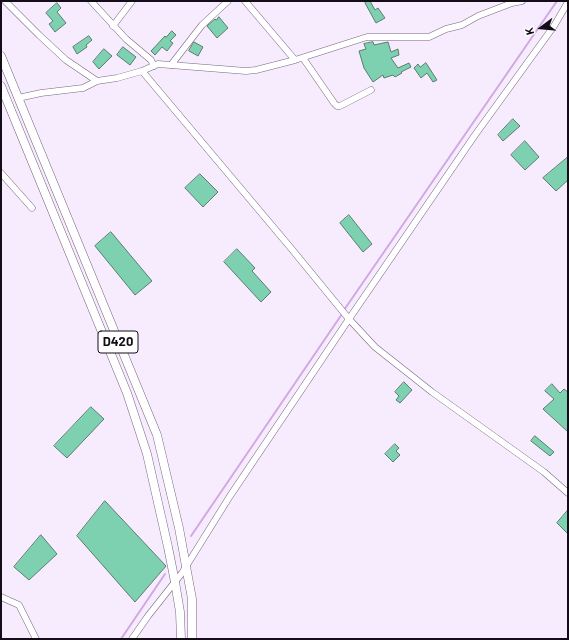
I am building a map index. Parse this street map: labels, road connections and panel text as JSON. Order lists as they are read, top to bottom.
{
  "streets": {
    "main road": ["D420"]
  },
  "north": "left"
}
